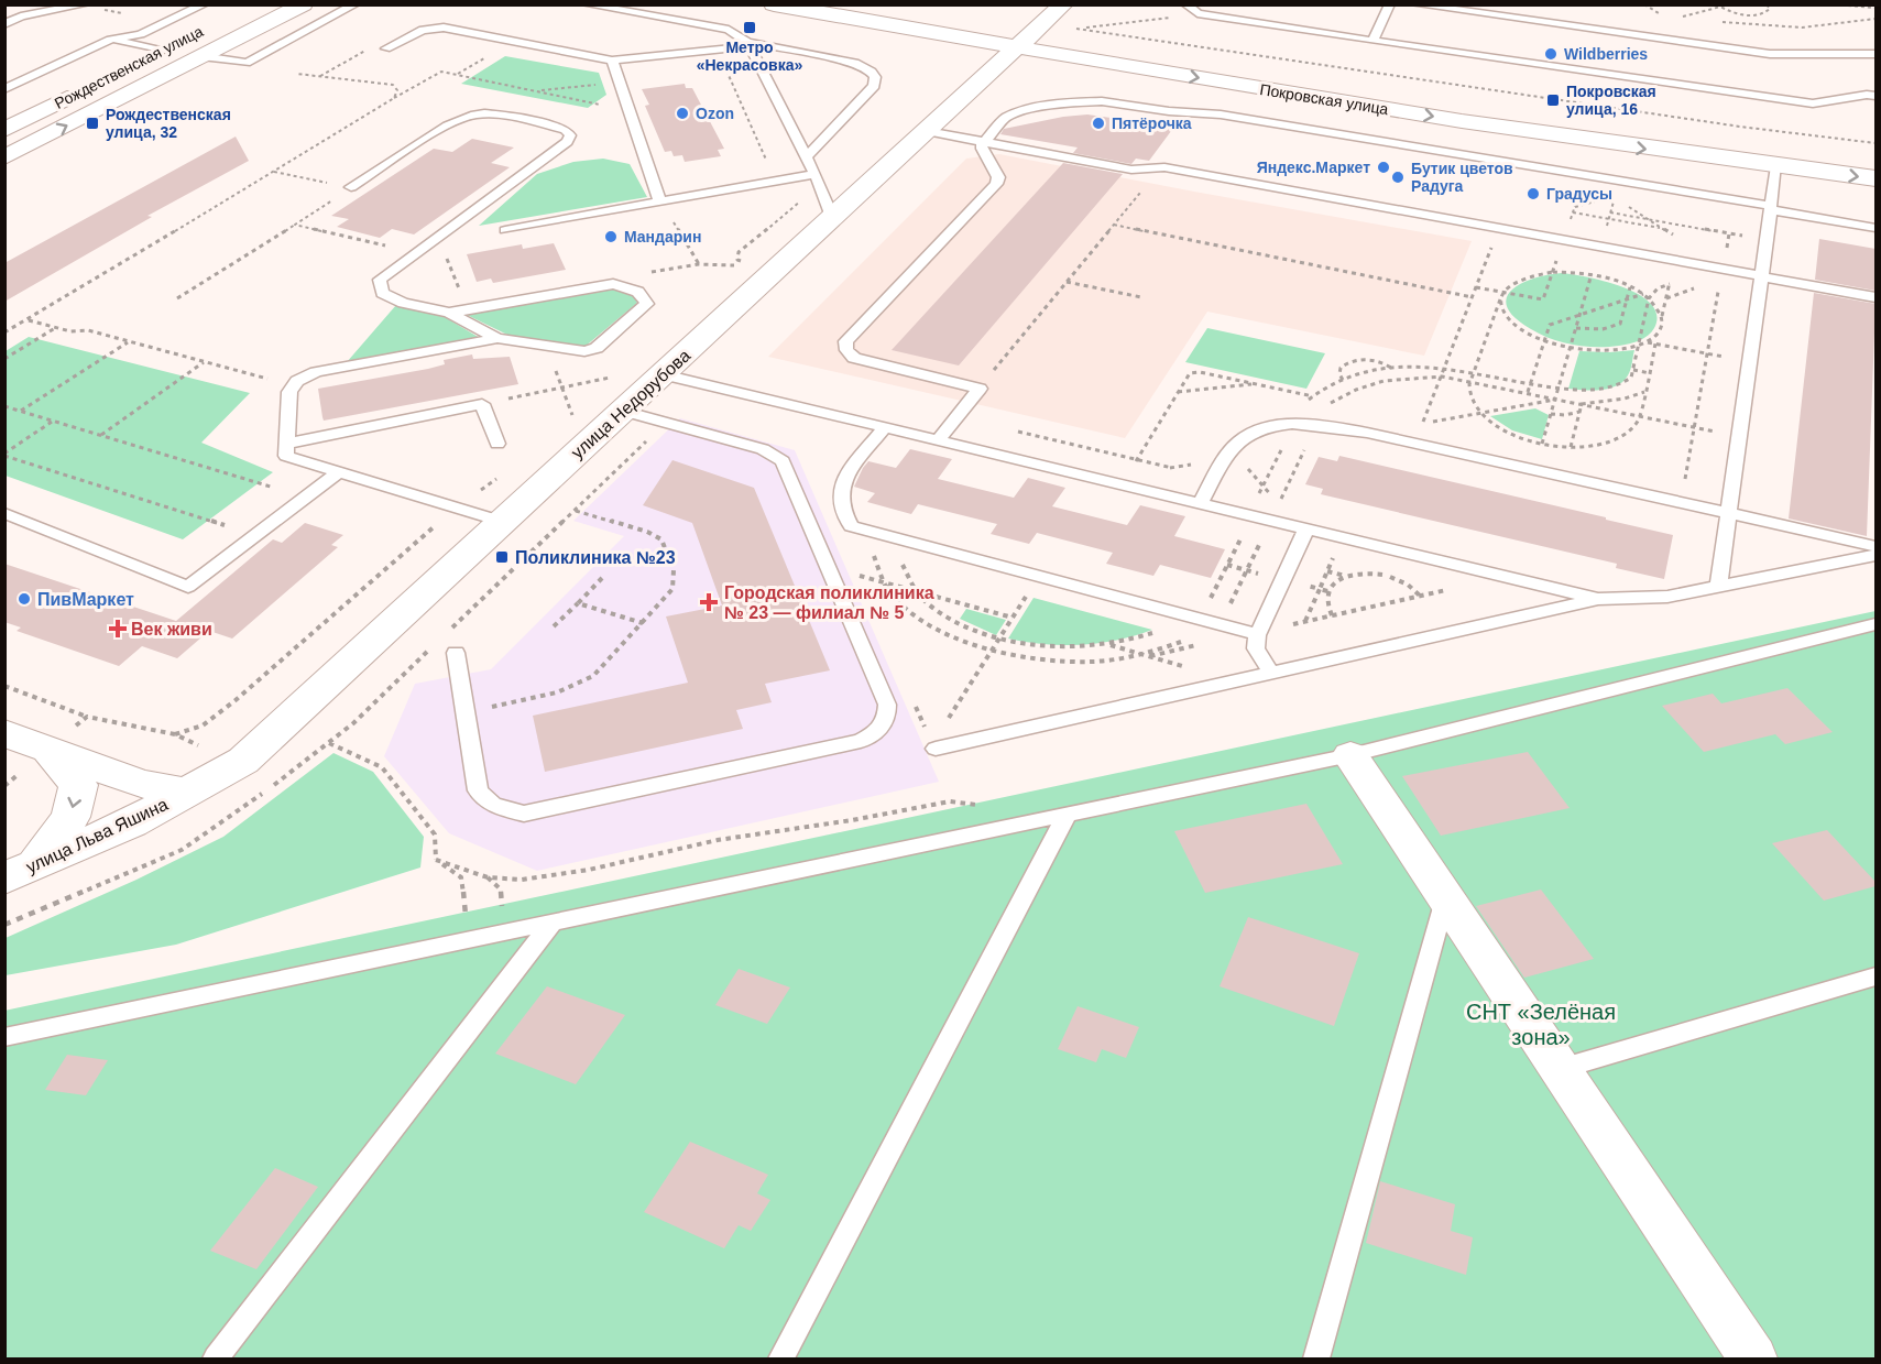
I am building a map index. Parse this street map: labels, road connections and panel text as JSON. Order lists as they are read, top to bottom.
{
  "streets": {
    "main road": ["Покровская улица", "улица Недорубова", "улица Льва Яшина"],
    "street": ["Рождественская улица"]
  },
  "crossings": [
    ["Покровская улица", "улица Недорубова"],
    ["улица Недорубова", "улица Льва Яшина"]
  ],
  "parks": ["СНТ «Зелёная зона»"],
  "places": {
    "transit": [
      "Метро «Некрасовка»",
      "Покровская улица, 16",
      "Рождественская улица, 32",
      "Поликлиника №23"
    ],
    "other": [
      "Wildberries",
      "Ozon",
      "Пятёрочка",
      "Яндекс.Маркет",
      "Бутик цветов Радуга",
      "Градусы",
      "Мандарин",
      "ПивМаркет"
    ],
    "health": ["Городская поликлиника № 23 — филиал № 5", "Век живи"]
  }
}
